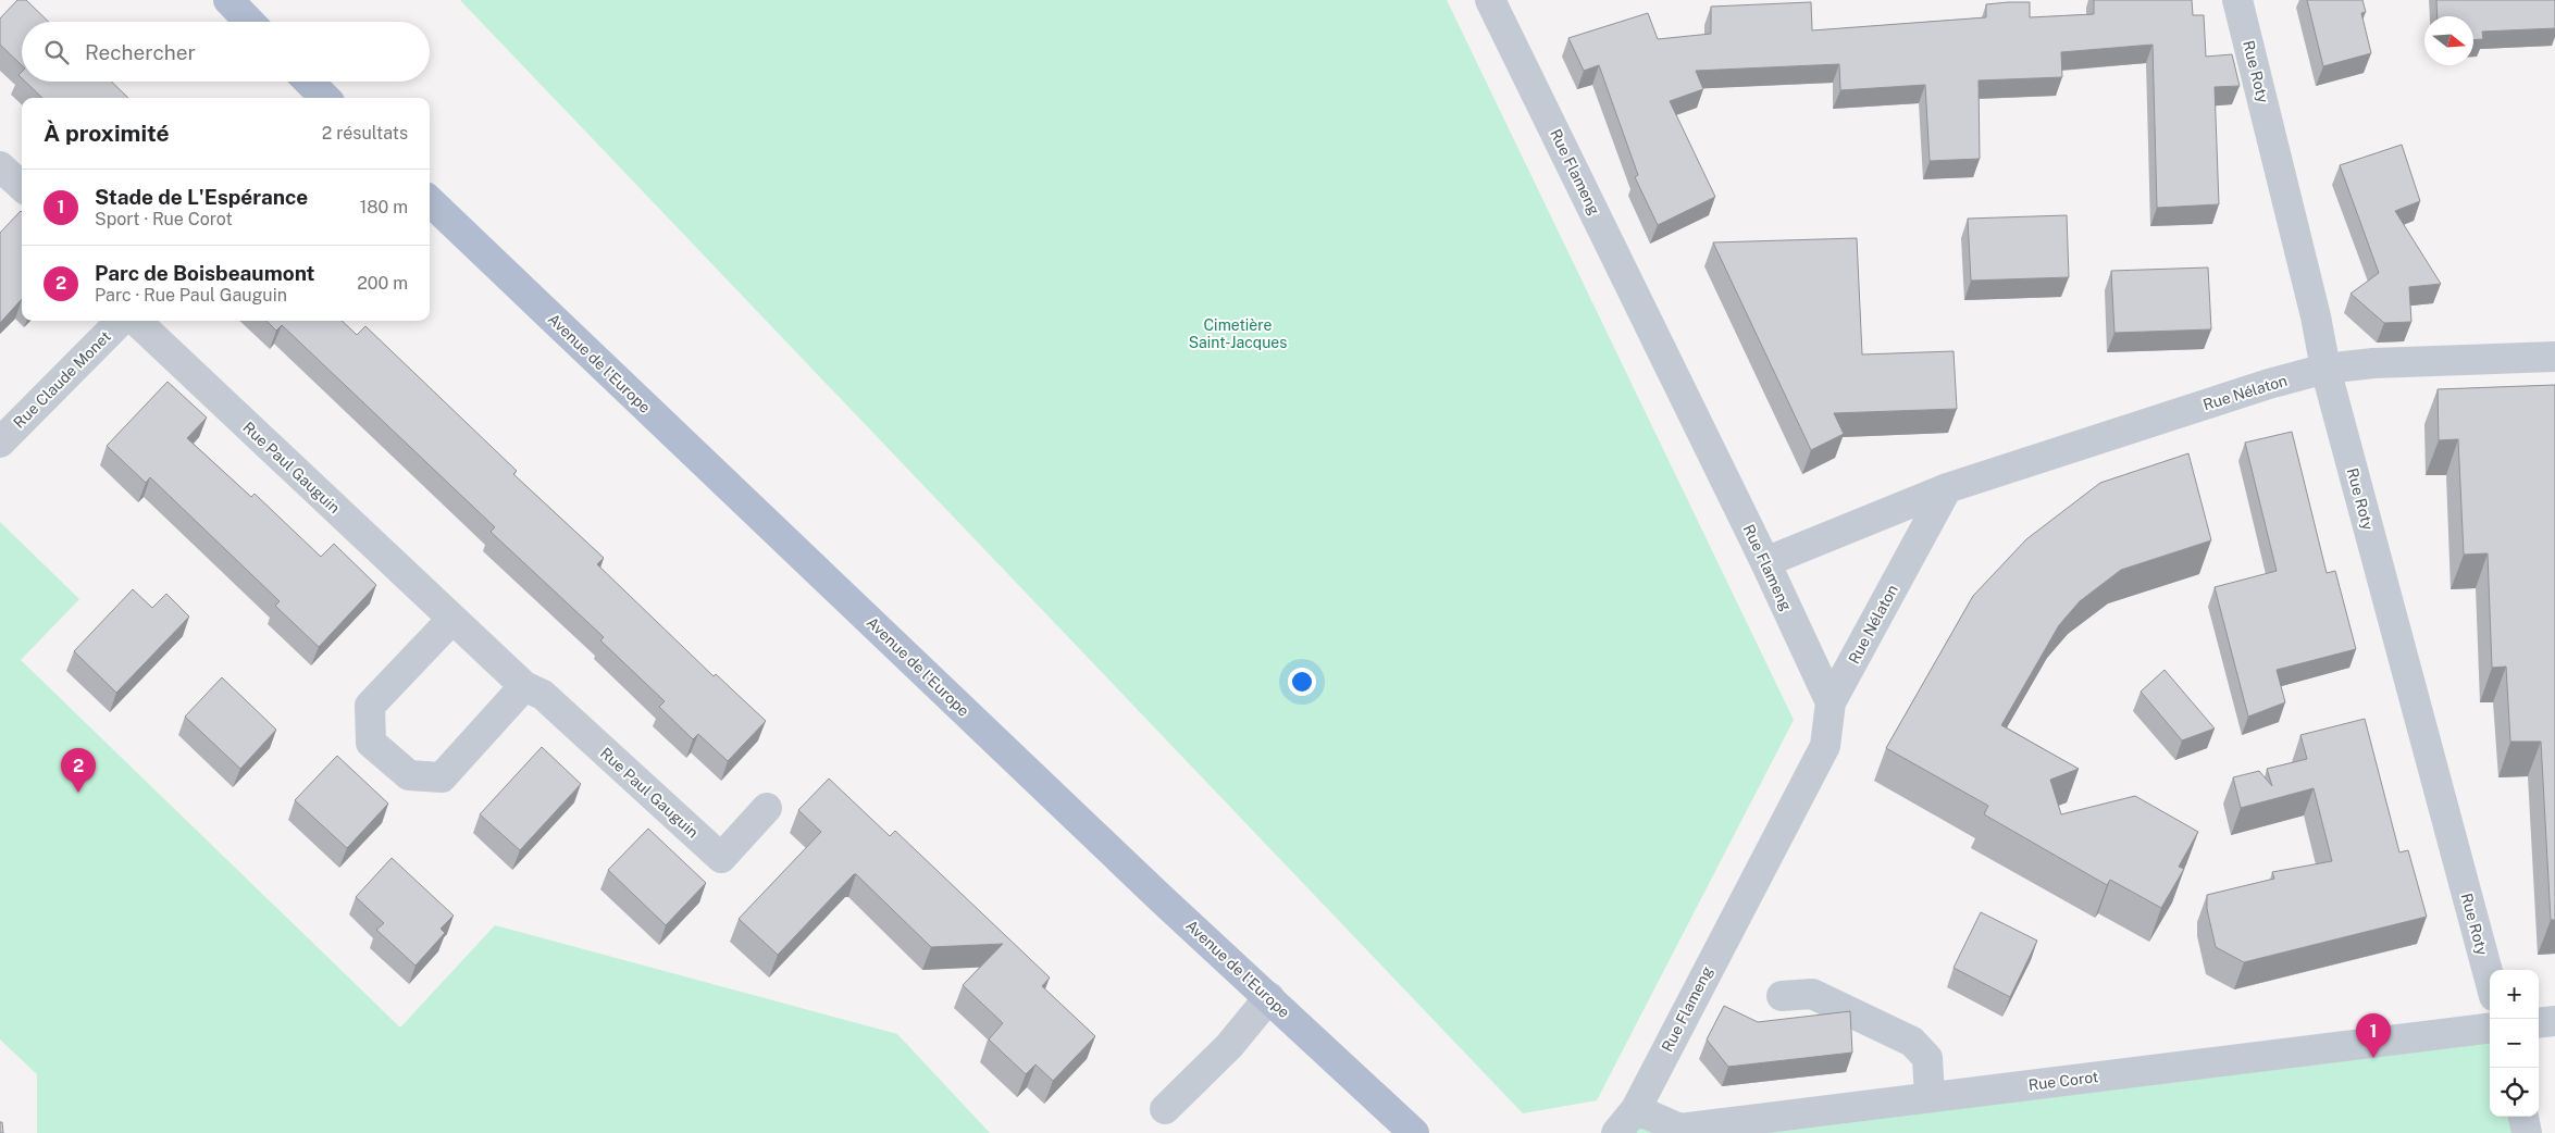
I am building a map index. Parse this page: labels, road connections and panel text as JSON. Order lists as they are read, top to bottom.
{
  "streets": {
    "main road": ["Avenue de l'Europe"],
    "street": [
      "Rue Roty",
      "Rue Flameng",
      "Rue Claude Monet",
      "Rue Nélaton",
      "Rue Paul Gauguin",
      "Rue Corot"
    ]
  },
  "crossings": [
    ["Rue Roty", "Rue Nélaton"],
    ["Rue Flameng", "Rue Nélaton"],
    ["Rue Flameng", "Rue Corot"]
  ],
  "parks": ["Cimetière Saint-Jacques"],
  "north": "right",
  "page": {
    "search": "Rechercher",
    "heading": ["À proximité", "2 résultats"],
    "list": [
      {
        "mark": "1",
        "name": "Stade de L'Espérance",
        "note": "Sport · Rue Corot",
        "value": "180 m"
      },
      {
        "mark": "2",
        "name": "Parc de Boisbeaumont",
        "note": "Parc · Rue Paul Gauguin",
        "value": "200 m"
      }
    ],
    "pins": ["2", "1"],
    "map_buttons": ["+", "−"]
  }
}
